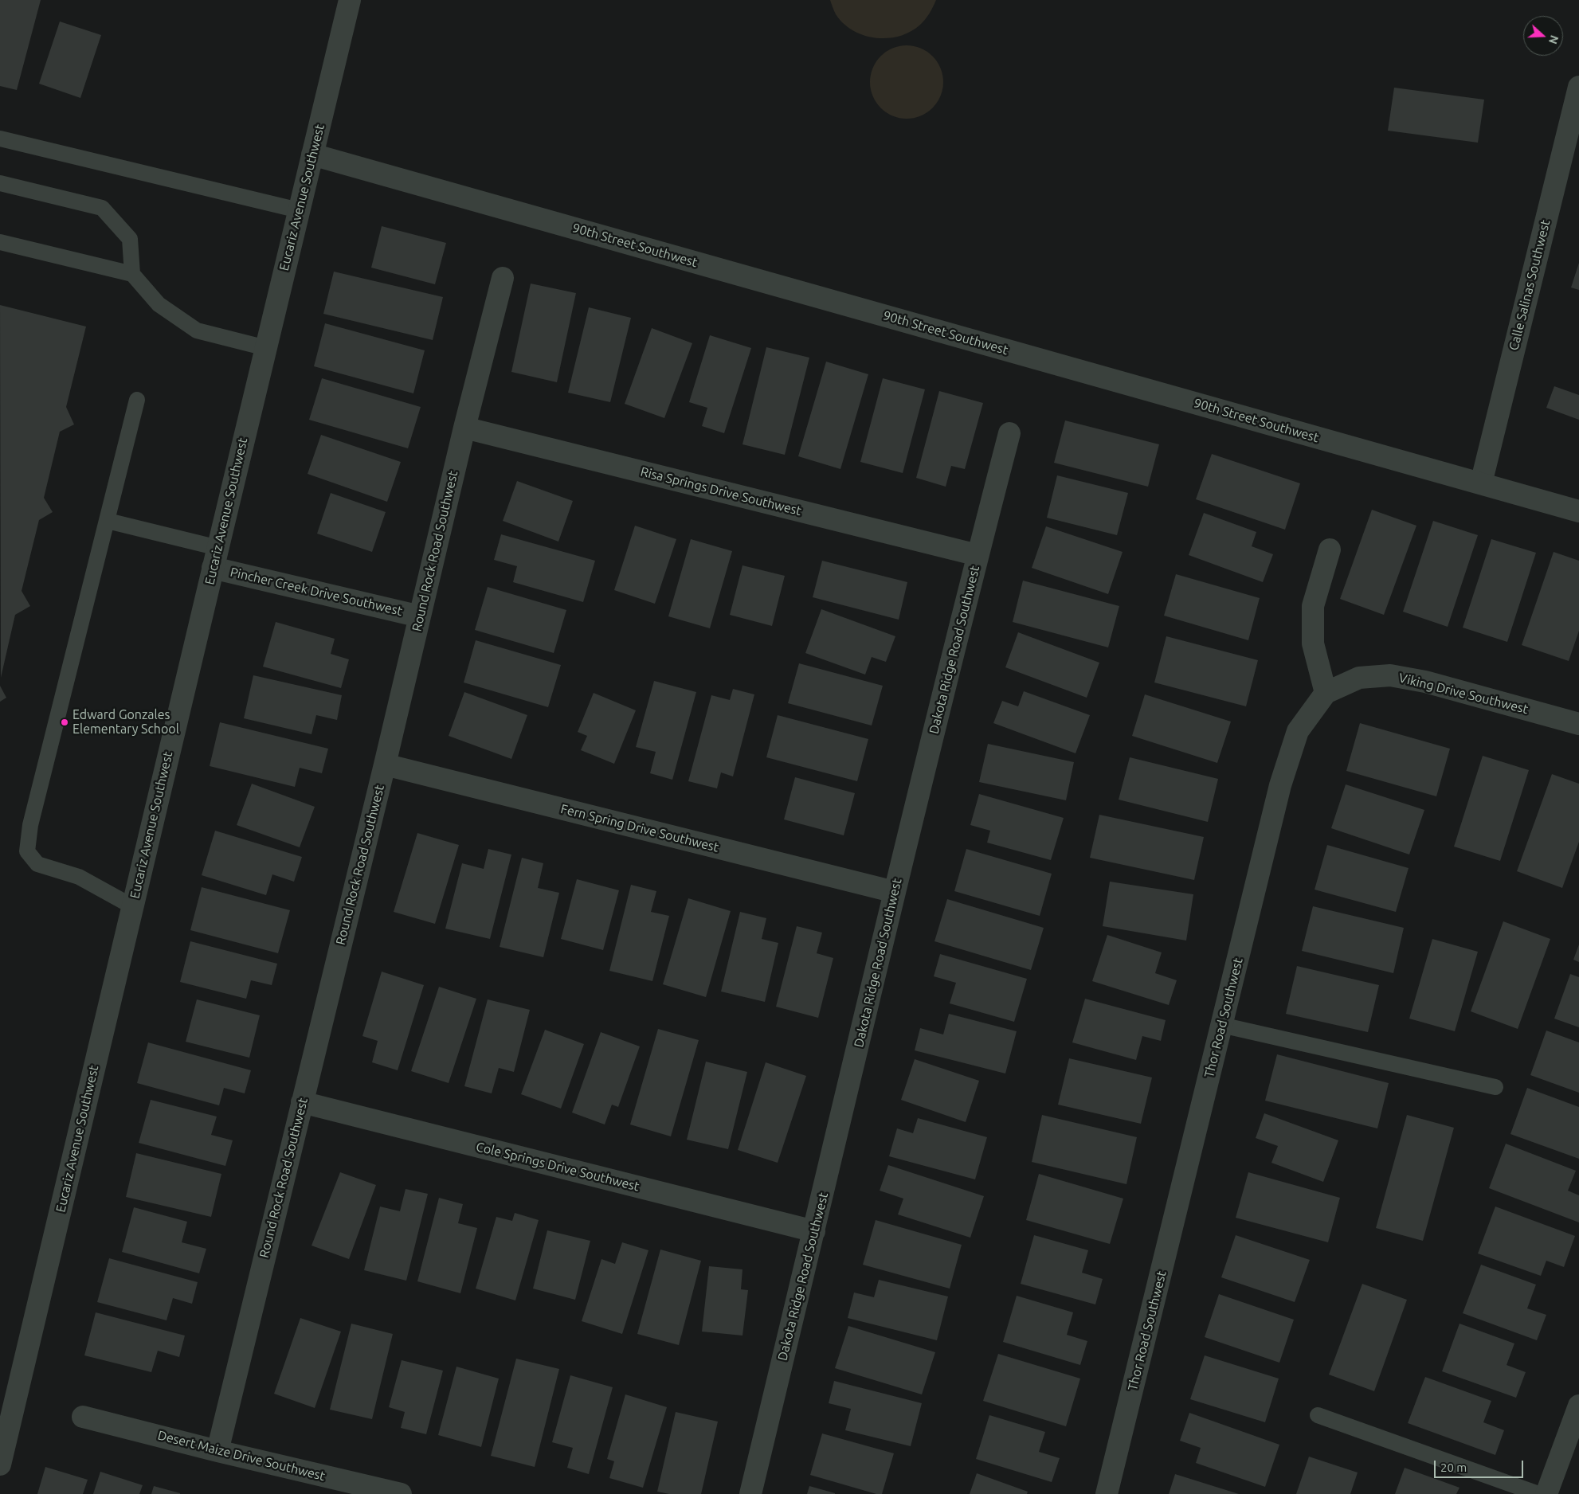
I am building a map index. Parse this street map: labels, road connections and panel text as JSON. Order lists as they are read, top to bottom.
{
  "streets": {
    "street": [
      "Eucariz Avenue Southwest",
      "90th Street Southwest",
      "Calle Salinas Southwest",
      "Risa Springs Drive Southwest",
      "Round Rock Road Southwest",
      "Pincher Creek Drive Southwest",
      "Dakota Ridge Road Southwest",
      "Viking Drive Southwest",
      "Fern Spring Drive Southwest",
      "Thor Road Southwest",
      "Cole Springs Drive Southwest",
      "Desert Maize Drive Southwest"
    ]
  },
  "crossings": [
    ["Eucariz Avenue Southwest", "90th Street Southwest"],
    ["Eucariz Avenue Southwest", "Pincher Creek Drive Southwest"],
    ["90th Street Southwest", "Calle Salinas Southwest"],
    ["Risa Springs Drive Southwest", "Round Rock Road Southwest"],
    ["Risa Springs Drive Southwest", "Dakota Ridge Road Southwest"],
    ["Round Rock Road Southwest", "Pincher Creek Drive Southwest"],
    ["Round Rock Road Southwest", "Fern Spring Drive Southwest"],
    ["Round Rock Road Southwest", "Cole Springs Drive Southwest"],
    ["Round Rock Road Southwest", "Desert Maize Drive Southwest"],
    ["Dakota Ridge Road Southwest", "Fern Spring Drive Southwest"],
    ["Dakota Ridge Road Southwest", "Cole Springs Drive Southwest"],
    ["Viking Drive Southwest", "Thor Road Southwest"]
  ],
  "places": ["Edward Gonzales Elementary School"],
  "scale_bar": "20 m",
  "north": "right"
}
